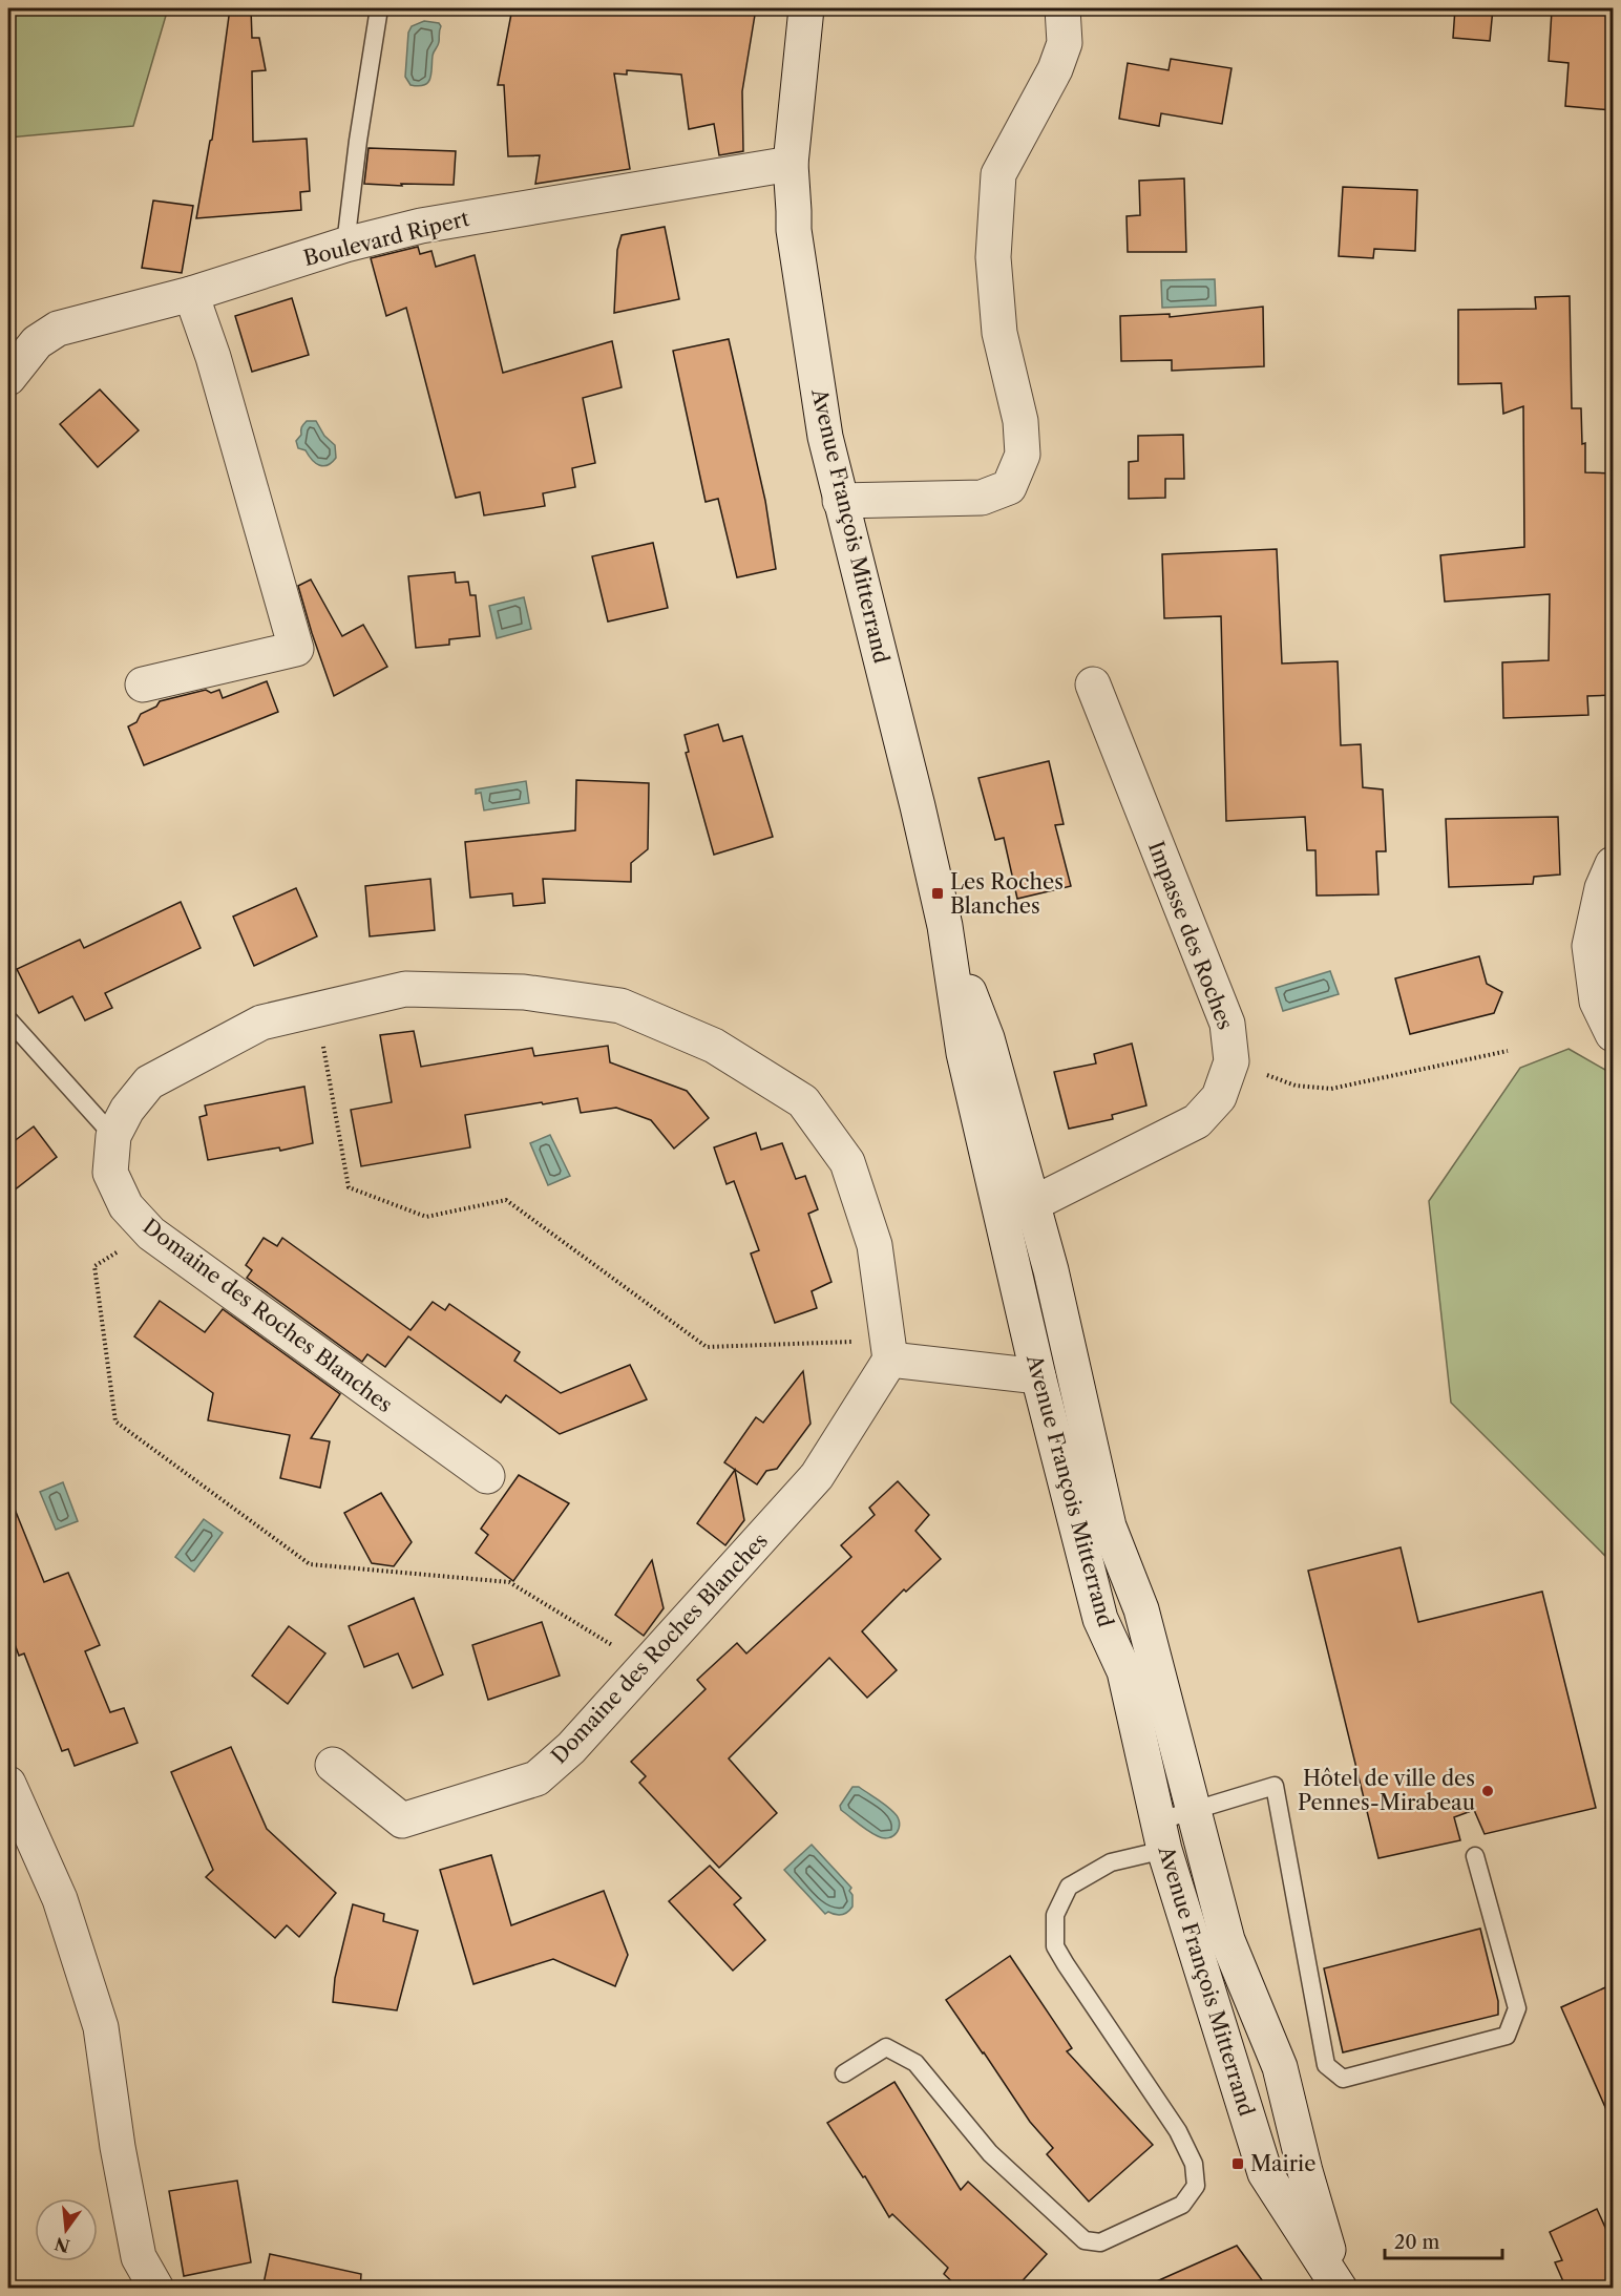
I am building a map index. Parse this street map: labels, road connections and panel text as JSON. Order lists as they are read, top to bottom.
{
  "streets": {
    "street": [
      "Boulevard Ripert",
      "Avenue François Mitterrand",
      "Impasse des Roches",
      "Domaine des Roches Blanches"
    ]
  },
  "crossings": [
    ["Boulevard Ripert", "Avenue François Mitterrand"],
    ["Avenue François Mitterrand", "Impasse des Roches"]
  ],
  "places": {
    "transit": ["Les Roches Blanches", "Mairie"],
    "other": ["Hôtel de ville des Pennes-Mirabeau"]
  },
  "scale_bar": "20 m",
  "north": "bottom"
}
